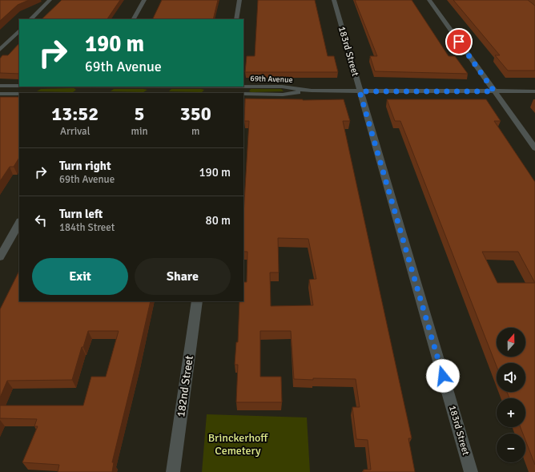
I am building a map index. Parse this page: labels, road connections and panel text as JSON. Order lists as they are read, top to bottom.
{
  "streets": {
    "street": ["183rd Street", "69th Avenue", "182nd Street"]
  },
  "crossings": [
    ["183rd Street", "69th Avenue"]
  ],
  "parks": ["Brinckerhoff Cemetery"],
  "north": "top",
  "page": {
    "turn": ["190 m", "69th Avenue"],
    "eta": [
      "13:52",
      "Arrival",
      "5",
      "min",
      "350",
      "m"
    ],
    "list": [
      {
        "name": "Turn right",
        "note": "69th Avenue",
        "value": "190 m"
      },
      {
        "name": "Turn left",
        "note": "184th Street",
        "value": "80 m"
      }
    ],
    "buttons": ["Exit", "Share"],
    "map_buttons": ["+", "−"]
  }
}
